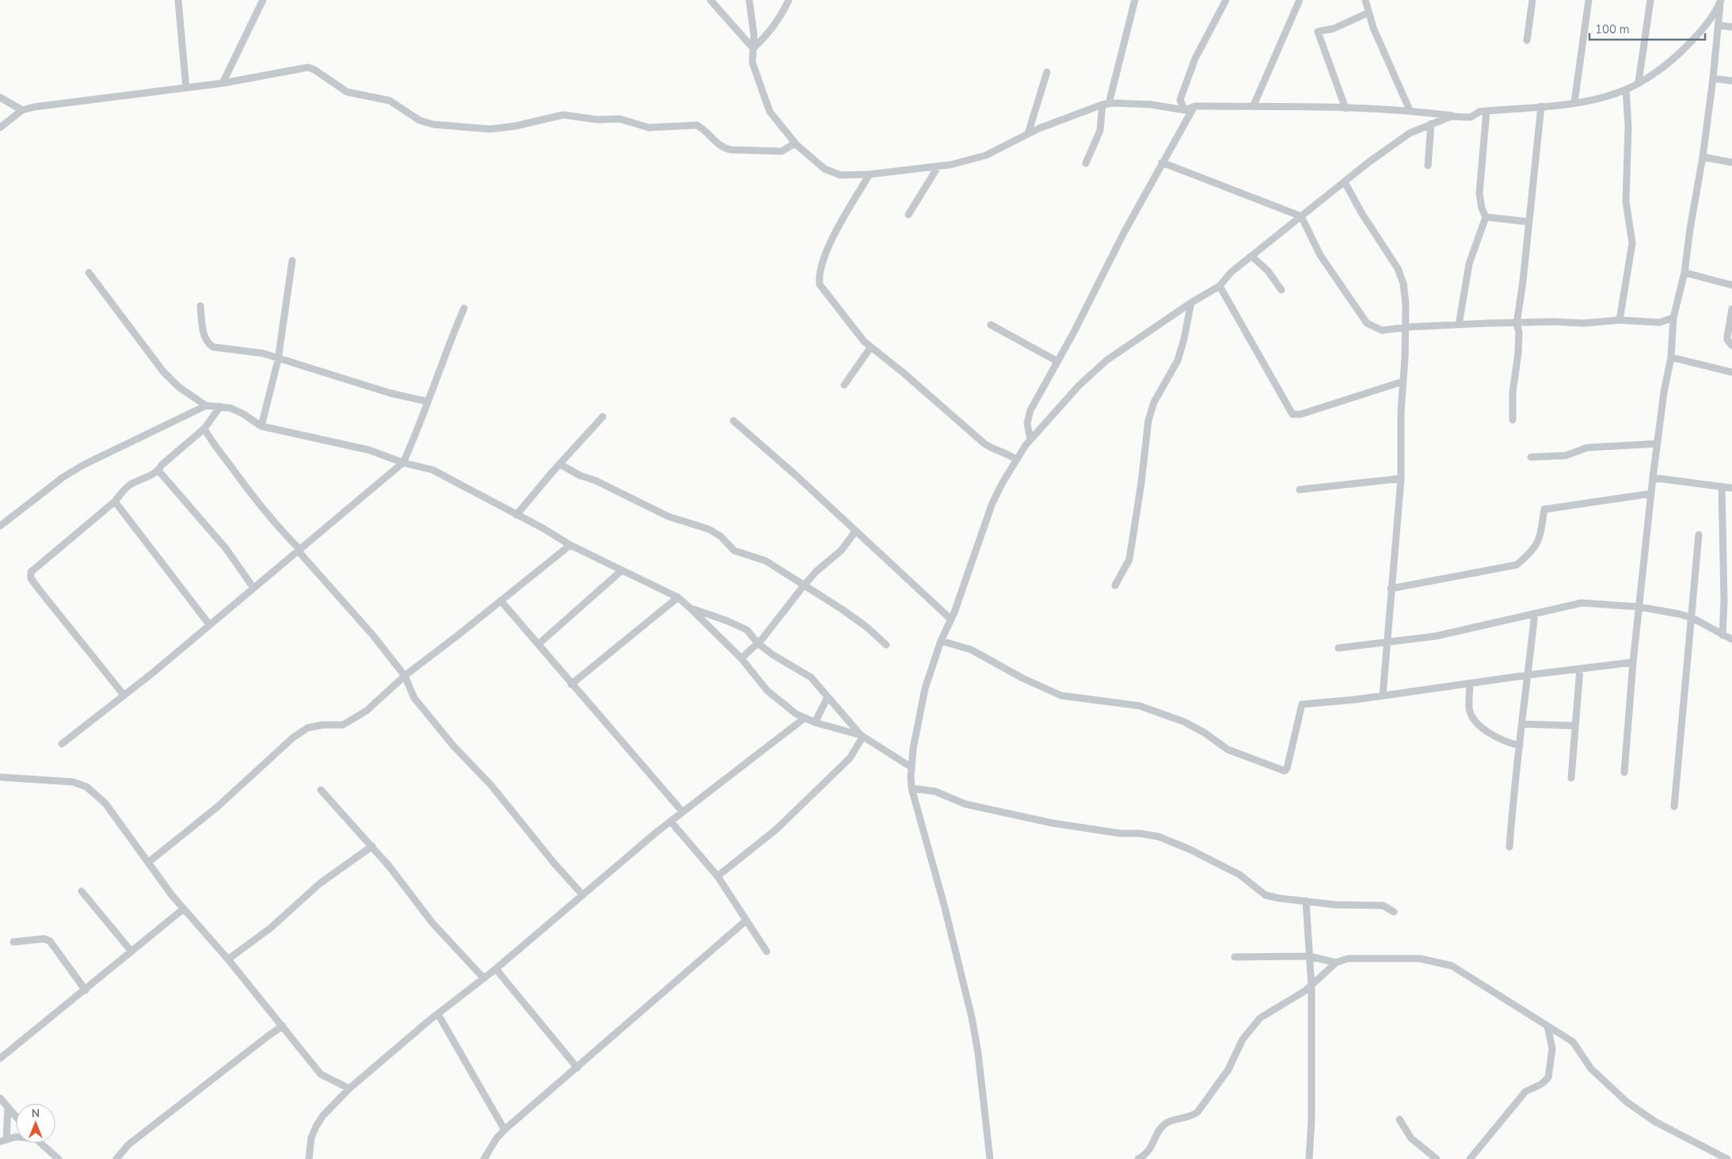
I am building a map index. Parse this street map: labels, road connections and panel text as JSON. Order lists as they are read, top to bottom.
{
  "scale_bar": "100 m",
  "north": "top"
}
